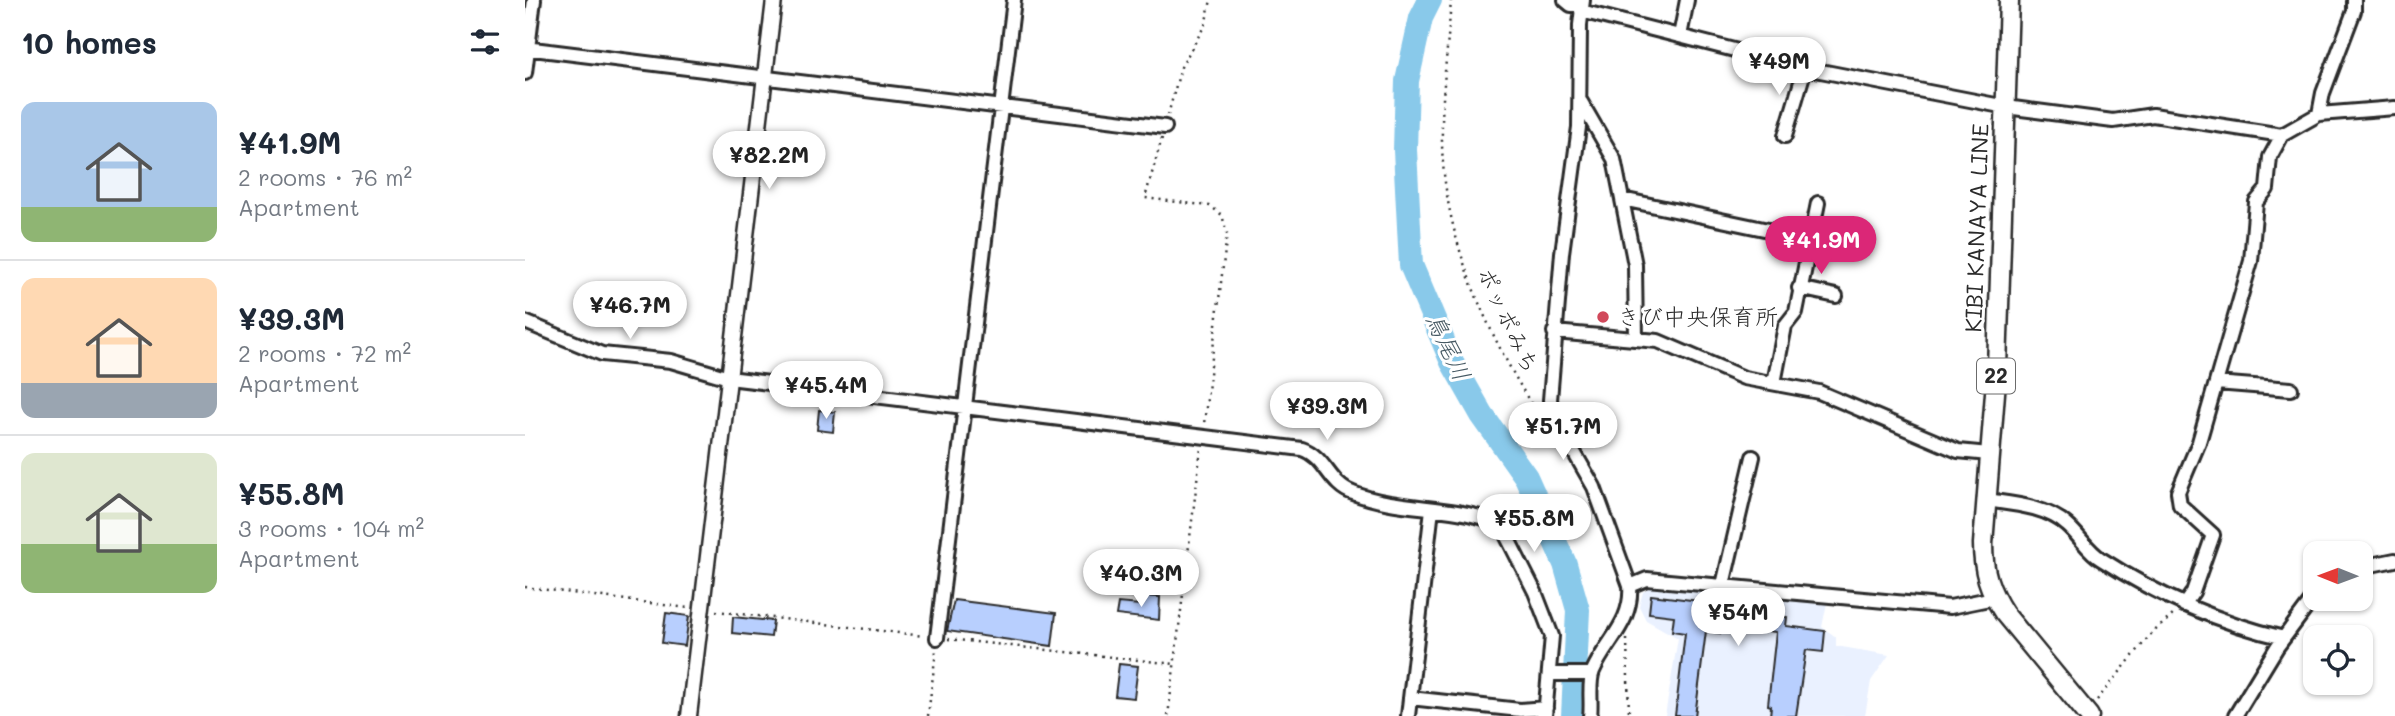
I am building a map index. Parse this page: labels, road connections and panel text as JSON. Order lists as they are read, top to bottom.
{
  "streets": {
    "main road": ["KIBI KANAYA LINE", "22"],
    "path": ["ポッポみち"]
  },
  "water": ["鳥尾川"],
  "places": ["きび中央保育所"],
  "north": "left",
  "page": {
    "heading": "10 homes",
    "price": [
      "¥49M",
      "¥82.2M",
      "¥41.9M",
      "¥46.7M",
      "¥45.4M",
      "¥39.3M",
      "¥51.7M",
      "¥55.8M",
      "¥40.3M",
      "¥54M"
    ],
    "list": [
      {
        "name": "¥41.9M",
        "note": "2 rooms · 76 m² · Apartment"
      },
      {
        "name": "¥39.3M",
        "note": "2 rooms · 72 m² · Apartment"
      },
      {
        "name": "¥55.8M",
        "note": "3 rooms · 104 m² · Apartment"
      }
    ]
  }
}
